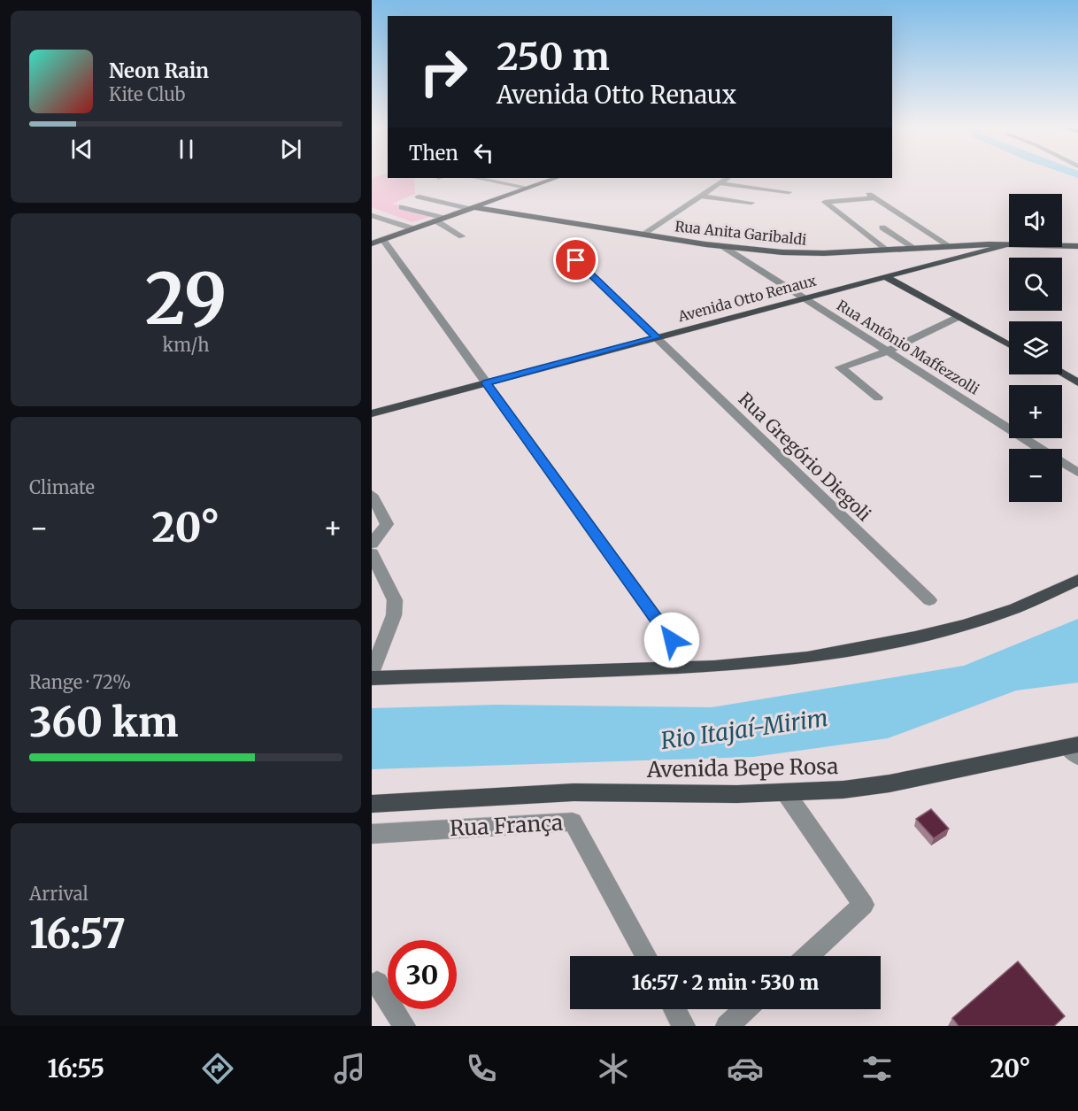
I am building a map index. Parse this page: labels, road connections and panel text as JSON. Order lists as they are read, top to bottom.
{
  "streets": {
    "main road": ["Rua Anita Garibaldi", "Avenida Otto Renaux", "Avenida Bepe Rosa"],
    "street": ["Rua Antônio Maffezzolli", "Rua Gregório Diegoli", "Rua França"]
  },
  "crossings": [
    ["Rua Anita Garibaldi", "Avenida Otto Renaux"],
    ["Rua Anita Garibaldi", "Rua Antônio Maffezzolli"],
    ["Avenida Otto Renaux", "Rua Antônio Maffezzolli"],
    ["Avenida Otto Renaux", "Rua Gregório Diegoli"]
  ],
  "water": ["Rio Itajaí-Mirim"],
  "page": {
    "turn": ["250 m", "Avenida Otto Renaux"],
    "song": ["Neon Rain", "Kite Club"],
    "then": "Then",
    "map_buttons": ["+", "−"],
    "tile": [
      ["29", "km/h"],
      "Climate",
      ["Range · 72%", "360 km"],
      ["Arrival", "16:57"]
    ],
    "heat": ["−", "20°", "+"],
    "limit": "30",
    "trip": "16:57 · 2 min · 530 m",
    "tabs": ["16:55", "20°"]
  }
}
